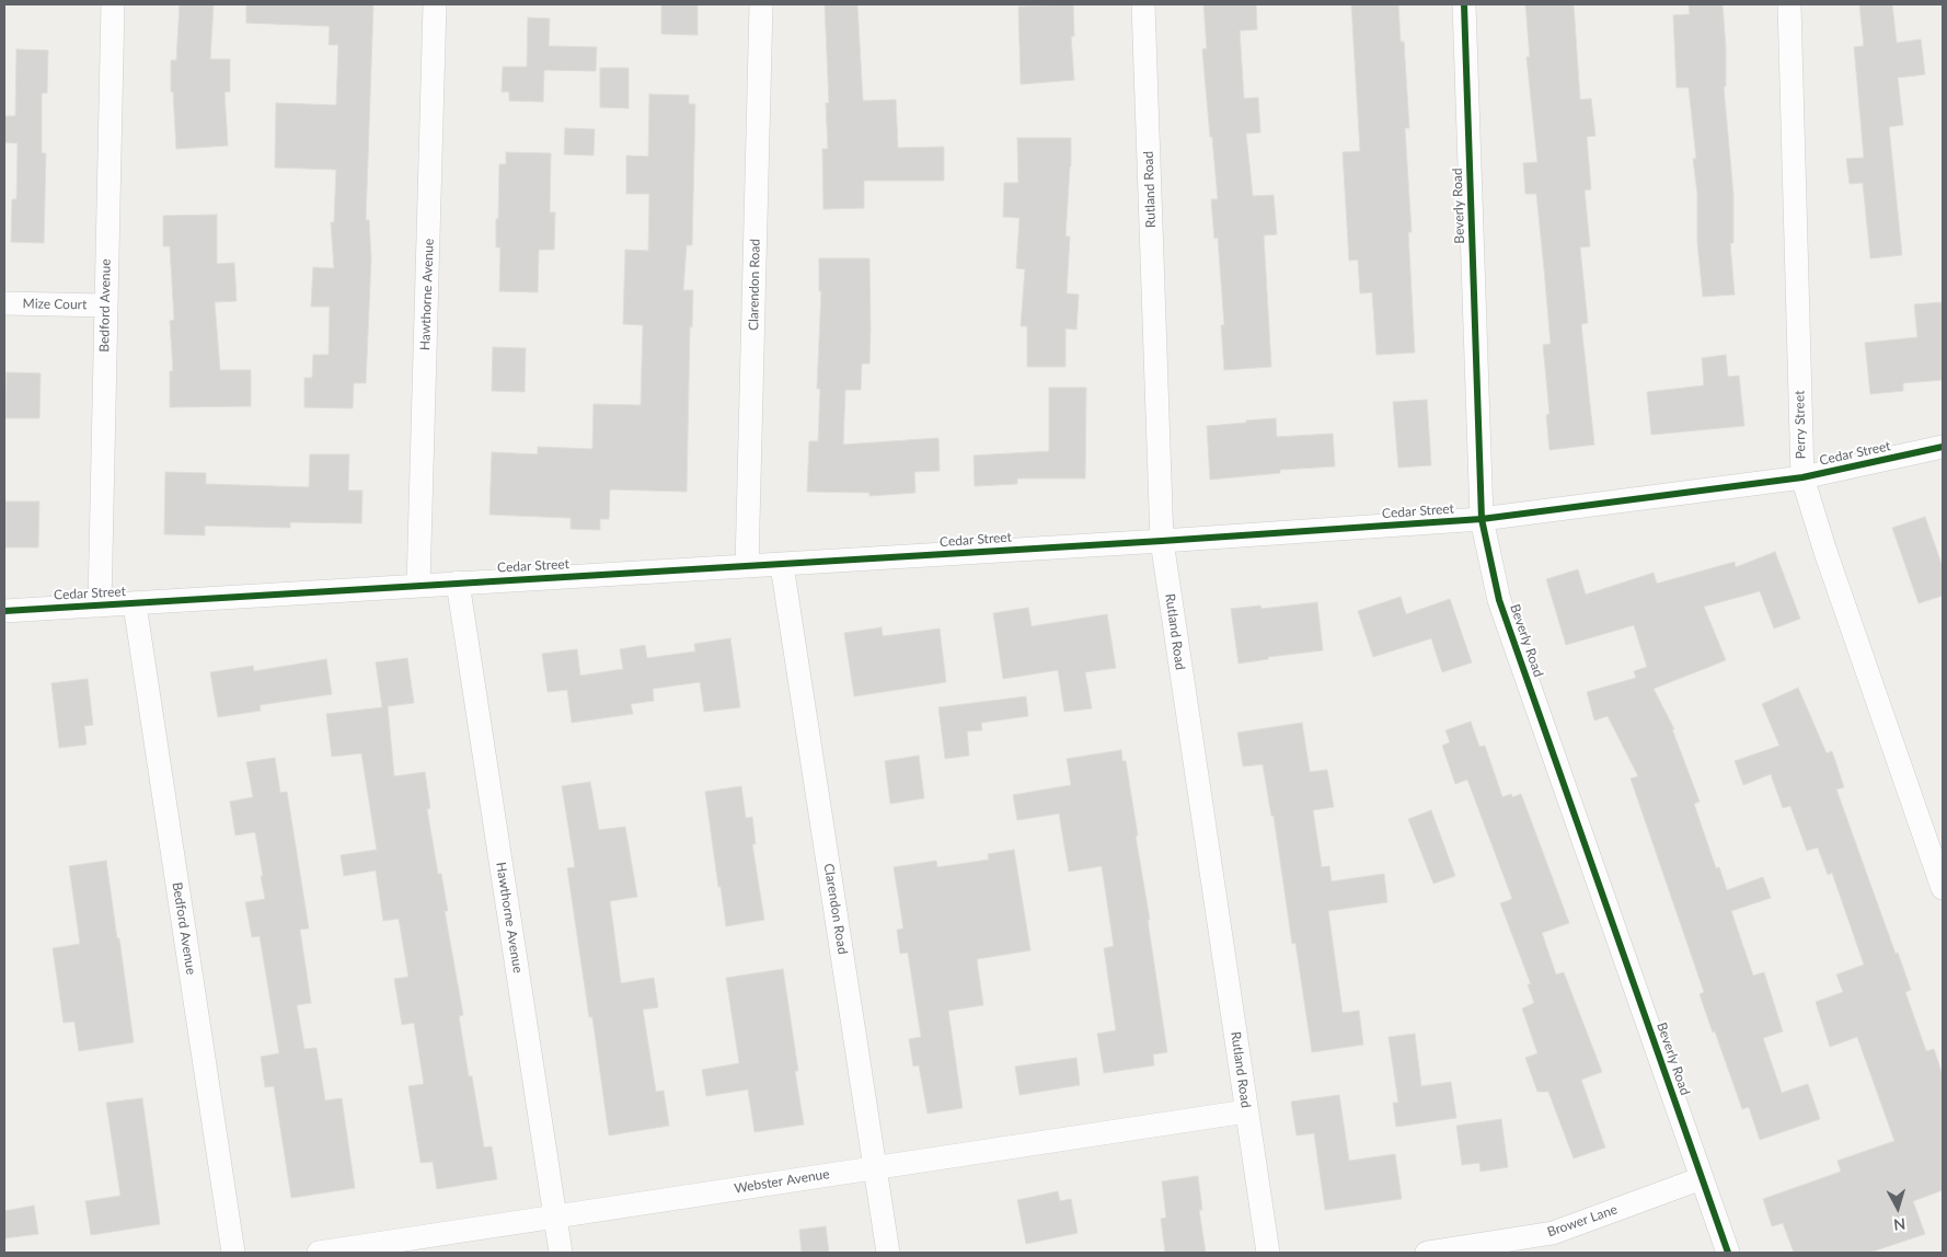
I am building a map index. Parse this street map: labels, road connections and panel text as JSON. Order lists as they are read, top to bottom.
{
  "streets": {
    "street": [
      "Rutland Road",
      "Beverly Road",
      "Clarendon Road",
      "Hawthorne Avenue",
      "Mize Court",
      "Bedford Avenue",
      "Perry Street",
      "Cedar Street",
      "Webster Avenue",
      "Brower Lane"
    ]
  },
  "crossings": [
    ["Rutland Road", "Cedar Street"],
    ["Rutland Road", "Webster Avenue"],
    ["Beverly Road", "Cedar Street"],
    ["Beverly Road", "Brower Lane"],
    ["Clarendon Road", "Cedar Street"],
    ["Clarendon Road", "Webster Avenue"],
    ["Hawthorne Avenue", "Cedar Street"],
    ["Hawthorne Avenue", "Webster Avenue"],
    ["Mize Court", "Bedford Avenue"],
    ["Bedford Avenue", "Cedar Street"],
    ["Perry Street", "Cedar Street"]
  ],
  "north": "bottom"
}
